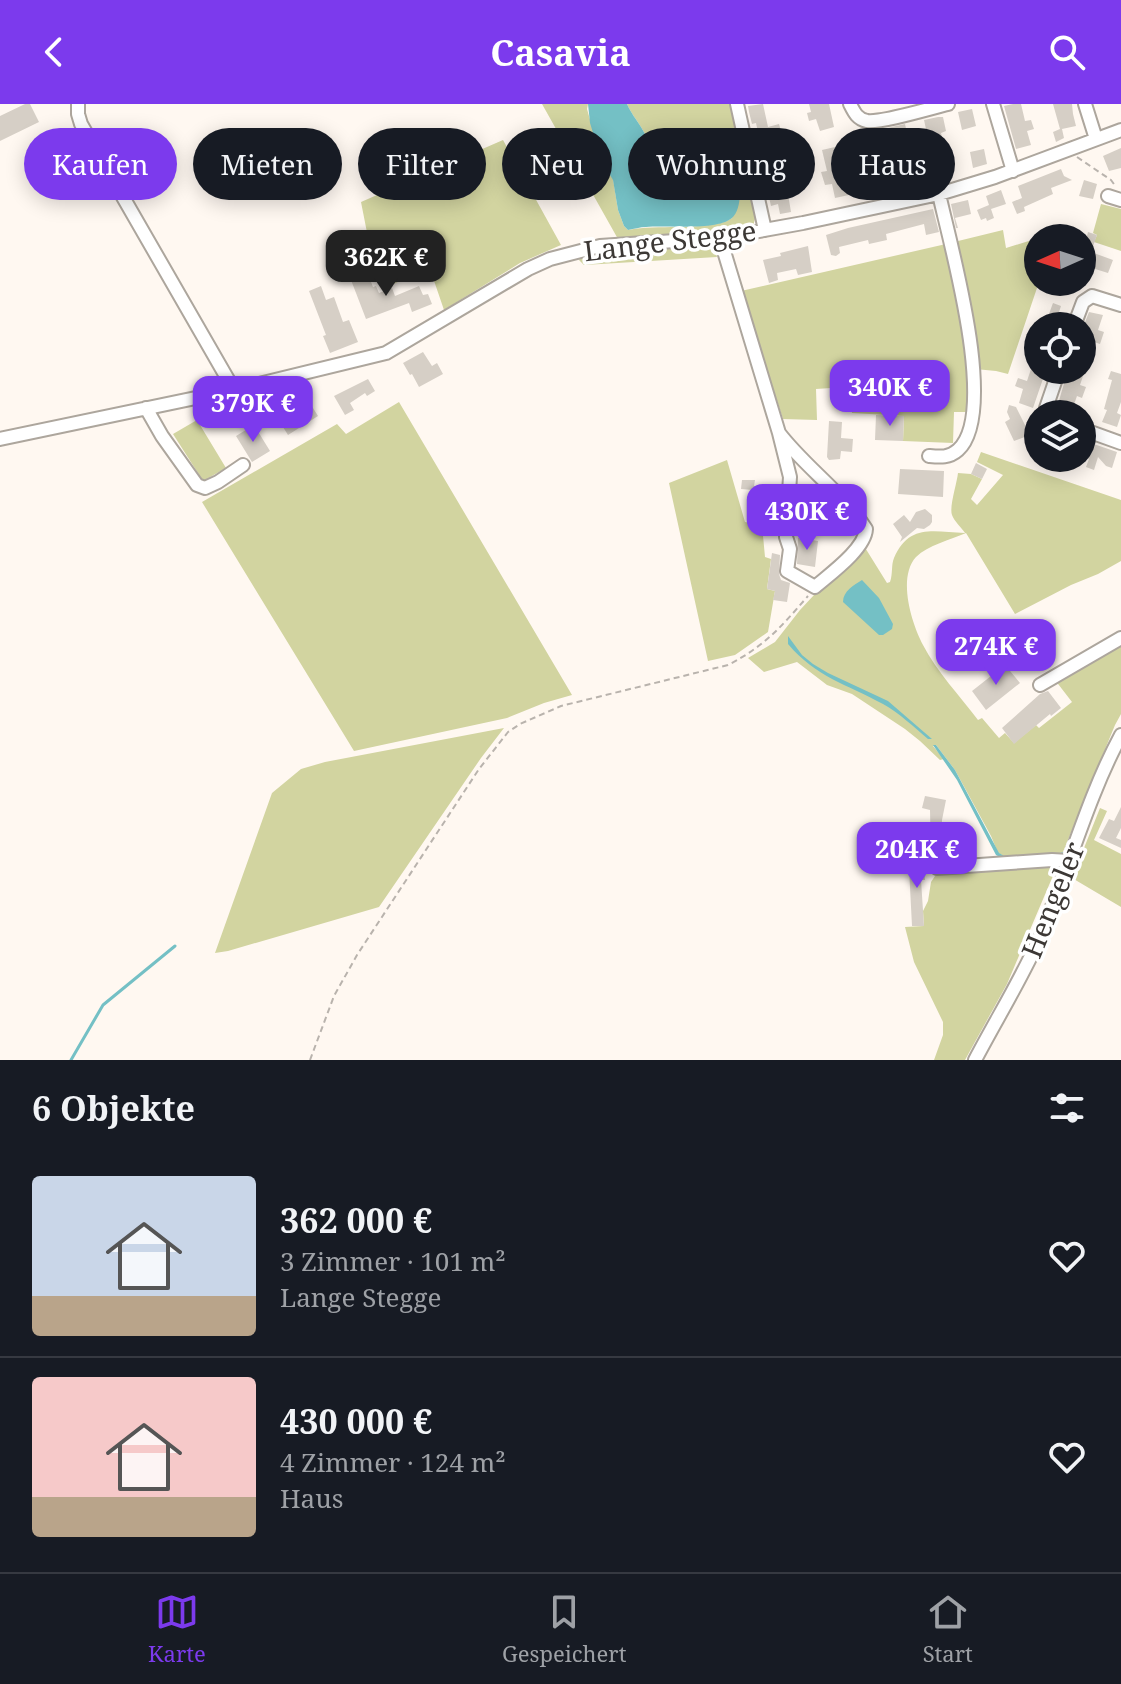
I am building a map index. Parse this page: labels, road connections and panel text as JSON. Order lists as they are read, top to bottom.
{
  "streets": {
    "street": ["Lange Stegge", "Hengeler"]
  },
  "north": "left",
  "page": {
    "header": "Casavia",
    "chip": [
      "Kaufen",
      "Mieten",
      "Filter",
      "Neu",
      "Wohnung",
      "Haus"
    ],
    "price": [
      "362K €",
      "340K €",
      "379K €",
      "430K €",
      "274K €",
      "204K €"
    ],
    "heading": "6 Objekte",
    "list": [
      {
        "name": "362 000 €",
        "note": "3 Zimmer · 101 m² · Lange Stegge"
      },
      {
        "name": "430 000 €",
        "note": "4 Zimmer · 124 m² · Haus"
      }
    ],
    "tabs": ["Karte", "Gespeichert", "Start"]
  }
}
